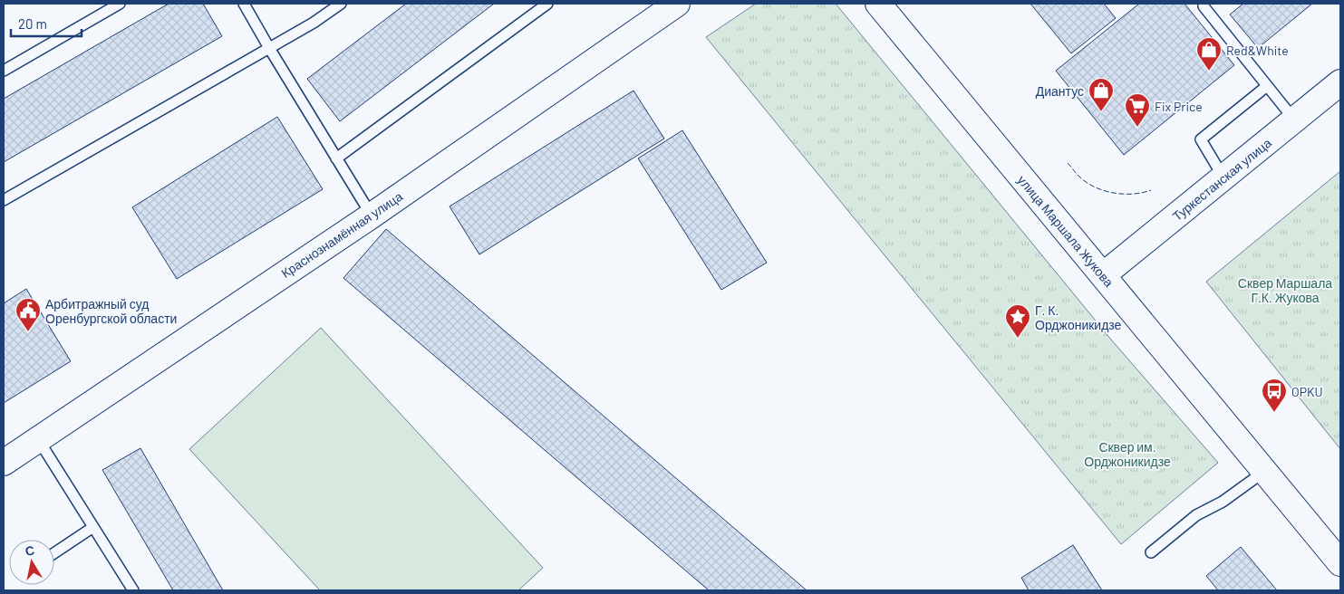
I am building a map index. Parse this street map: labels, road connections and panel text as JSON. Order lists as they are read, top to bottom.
{
  "streets": {
    "main road": ["Туркестанская улица", "улица Маршала Жукова", "Краснознамённая улица"]
  },
  "crossings": [
    ["Туркестанская улица", "улица Маршала Жукова"]
  ],
  "parks": ["Сквер Маршала Г.К. Жукова", "Сквер им. Орджоникидзе"],
  "places": {
    "shop": ["Red&White", "Диантус"],
    "supermarket": ["Fix Price"],
    "public building": ["Арбитражный суд Оренбургской области"],
    "place": ["Г. К. Орджоникидзе"],
    "bus stop": ["OPKU"]
  },
  "scale_bar": "20 m",
  "north": "top"
}
